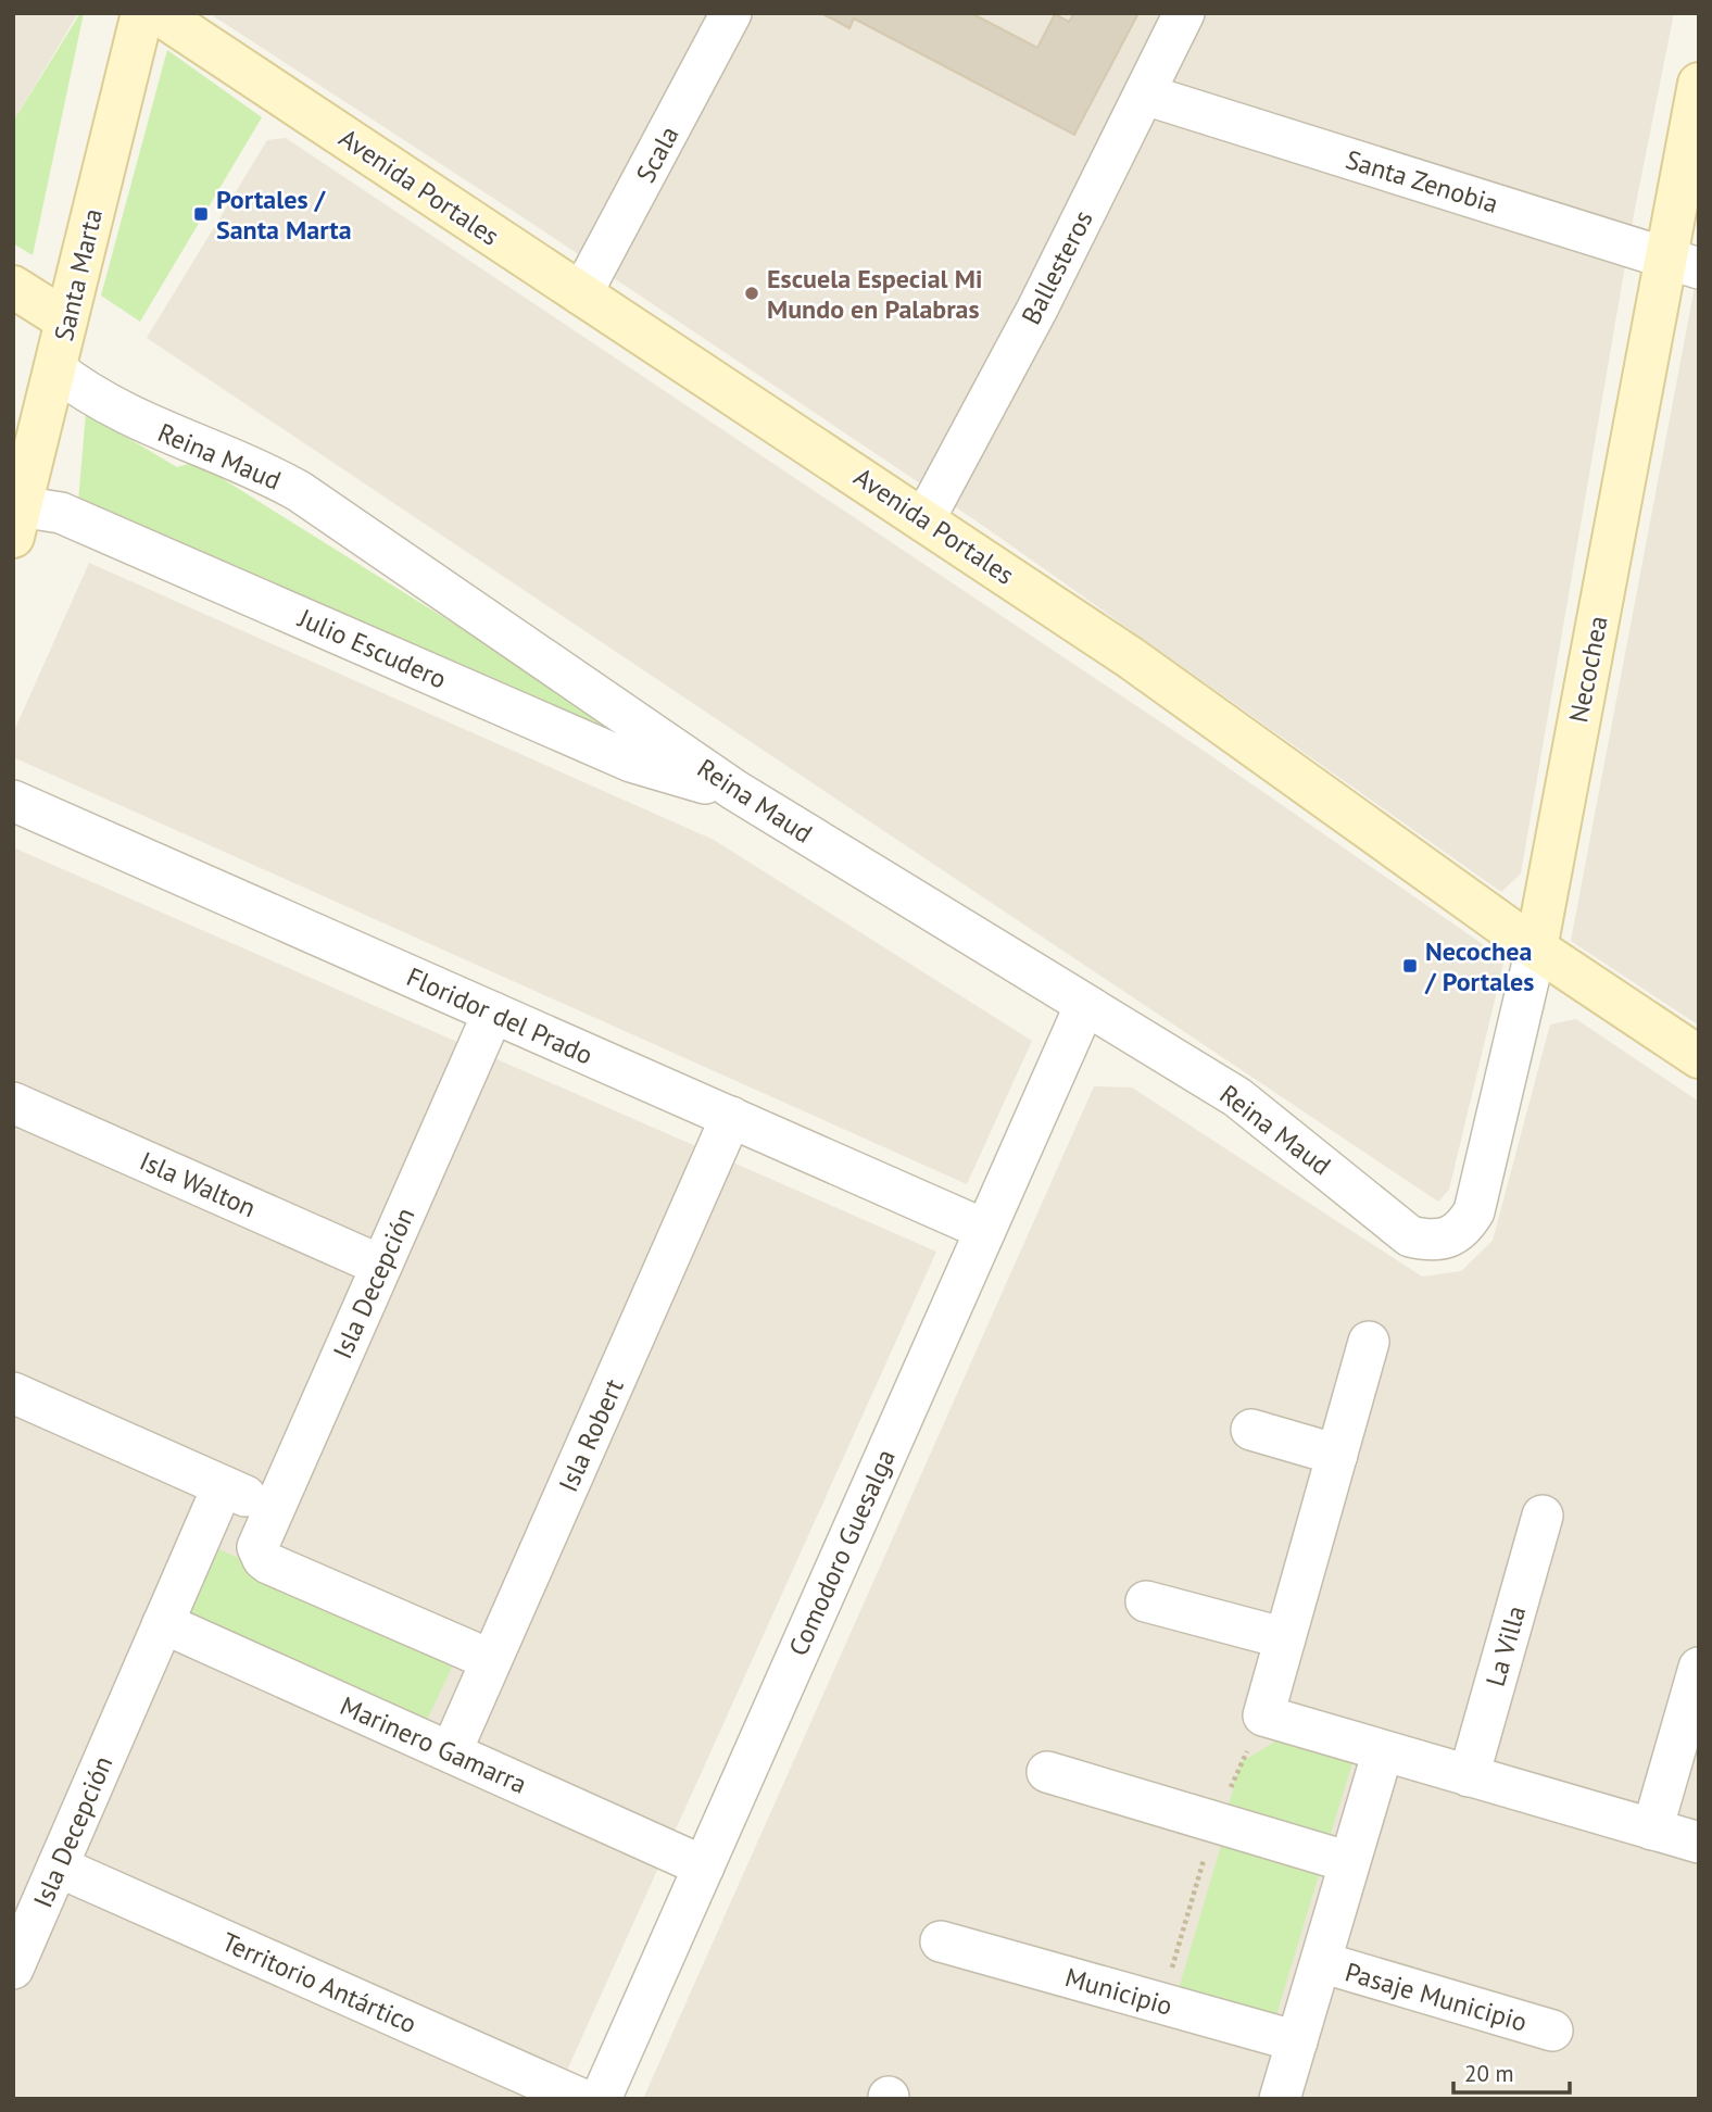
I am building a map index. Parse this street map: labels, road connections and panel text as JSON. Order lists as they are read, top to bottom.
{
  "streets": {
    "main road": ["Avenida Portales", "Santa Marta", "Necochea"],
    "street": [
      "Scala",
      "Santa Zenobia",
      "Ballesteros",
      "Reina Maud",
      "Julio Escudero",
      "Floridor del Prado",
      "Isla Walton",
      "Isla Decepción",
      "Isla Robert",
      "Comodoro Guesalga",
      "La Villa",
      "Marinero Gamarra",
      "Territorio Antártico",
      "Municipio",
      "Pasaje Municipio"
    ]
  },
  "crossings": [
    ["Scala", "Avenida Portales"],
    ["Santa Zenobia", "Ballesteros"],
    ["Santa Zenobia", "Necochea"],
    ["Avenida Portales", "Ballesteros"],
    ["Avenida Portales", "Necochea"],
    ["Santa Marta", "Reina Maud"],
    ["Santa Marta", "Julio Escudero"],
    ["Reina Maud", "Julio Escudero"],
    ["Reina Maud", "Necochea"],
    ["Reina Maud", "Comodoro Guesalga"],
    ["Floridor del Prado", "Isla Decepción"],
    ["Floridor del Prado", "Isla Robert"],
    ["Floridor del Prado", "Comodoro Guesalga"],
    ["Isla Walton", "Isla Decepción"],
    ["Isla Decepción", "Isla Robert"],
    ["Isla Decepción", "Marinero Gamarra"],
    ["Isla Decepción", "Territorio Antártico"],
    ["Isla Robert", "Marinero Gamarra"],
    ["Comodoro Guesalga", "Marinero Gamarra"]
  ],
  "places": {
    "transit": ["Portales / Santa Marta", "Necochea / Portales"],
    "other": ["Escuela Especial Mi Mundo en Palabras"]
  },
  "scale_bar": "20 m"
}
